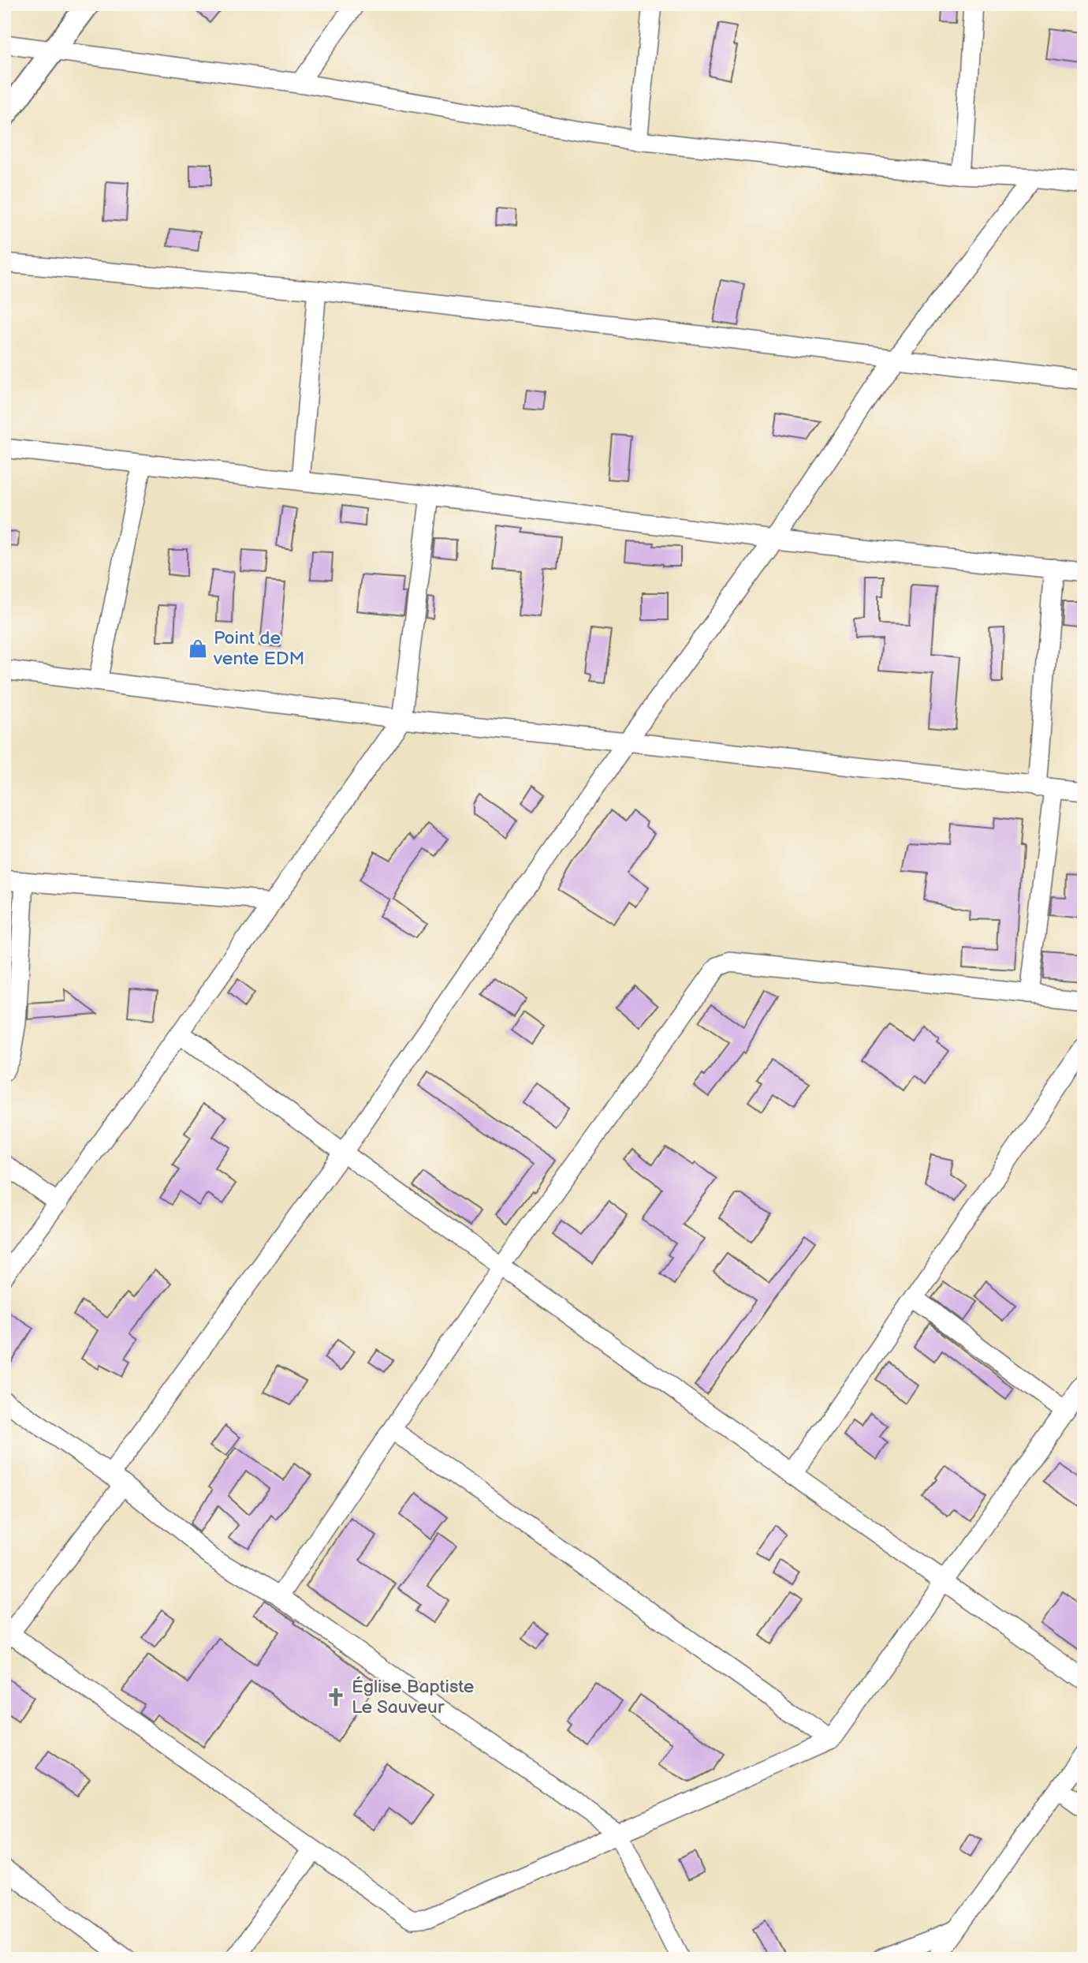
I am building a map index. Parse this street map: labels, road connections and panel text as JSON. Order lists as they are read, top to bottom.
{
  "places": {
    "shop": ["Point de vente EDM"],
    "church": ["Église Baptiste Le Sauveur"]
  }
}
